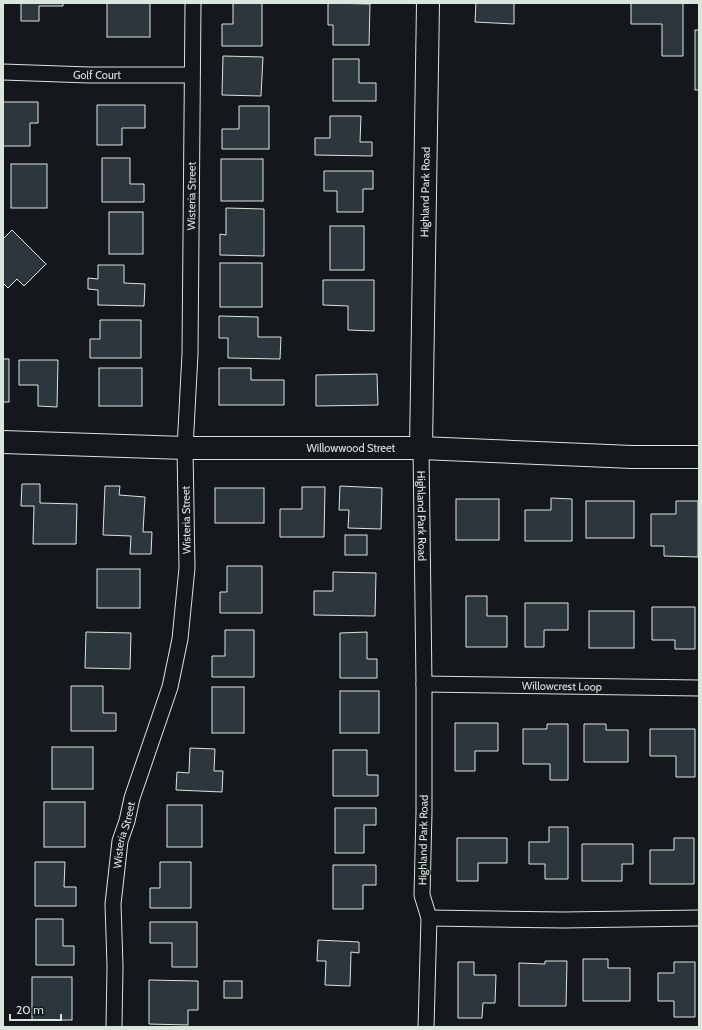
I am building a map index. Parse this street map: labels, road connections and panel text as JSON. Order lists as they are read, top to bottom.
{
  "streets": {
    "street": [
      "Golf Court",
      "Highland Park Road",
      "Wisteria Street",
      "Willowwood Street",
      "Willowcrest Loop"
    ]
  },
  "crossings": [
    ["Golf Court", "Wisteria Street"],
    ["Highland Park Road", "Willowwood Street"],
    ["Highland Park Road", "Willowcrest Loop"],
    ["Wisteria Street", "Willowwood Street"]
  ],
  "scale_bar": "20 m"
}
